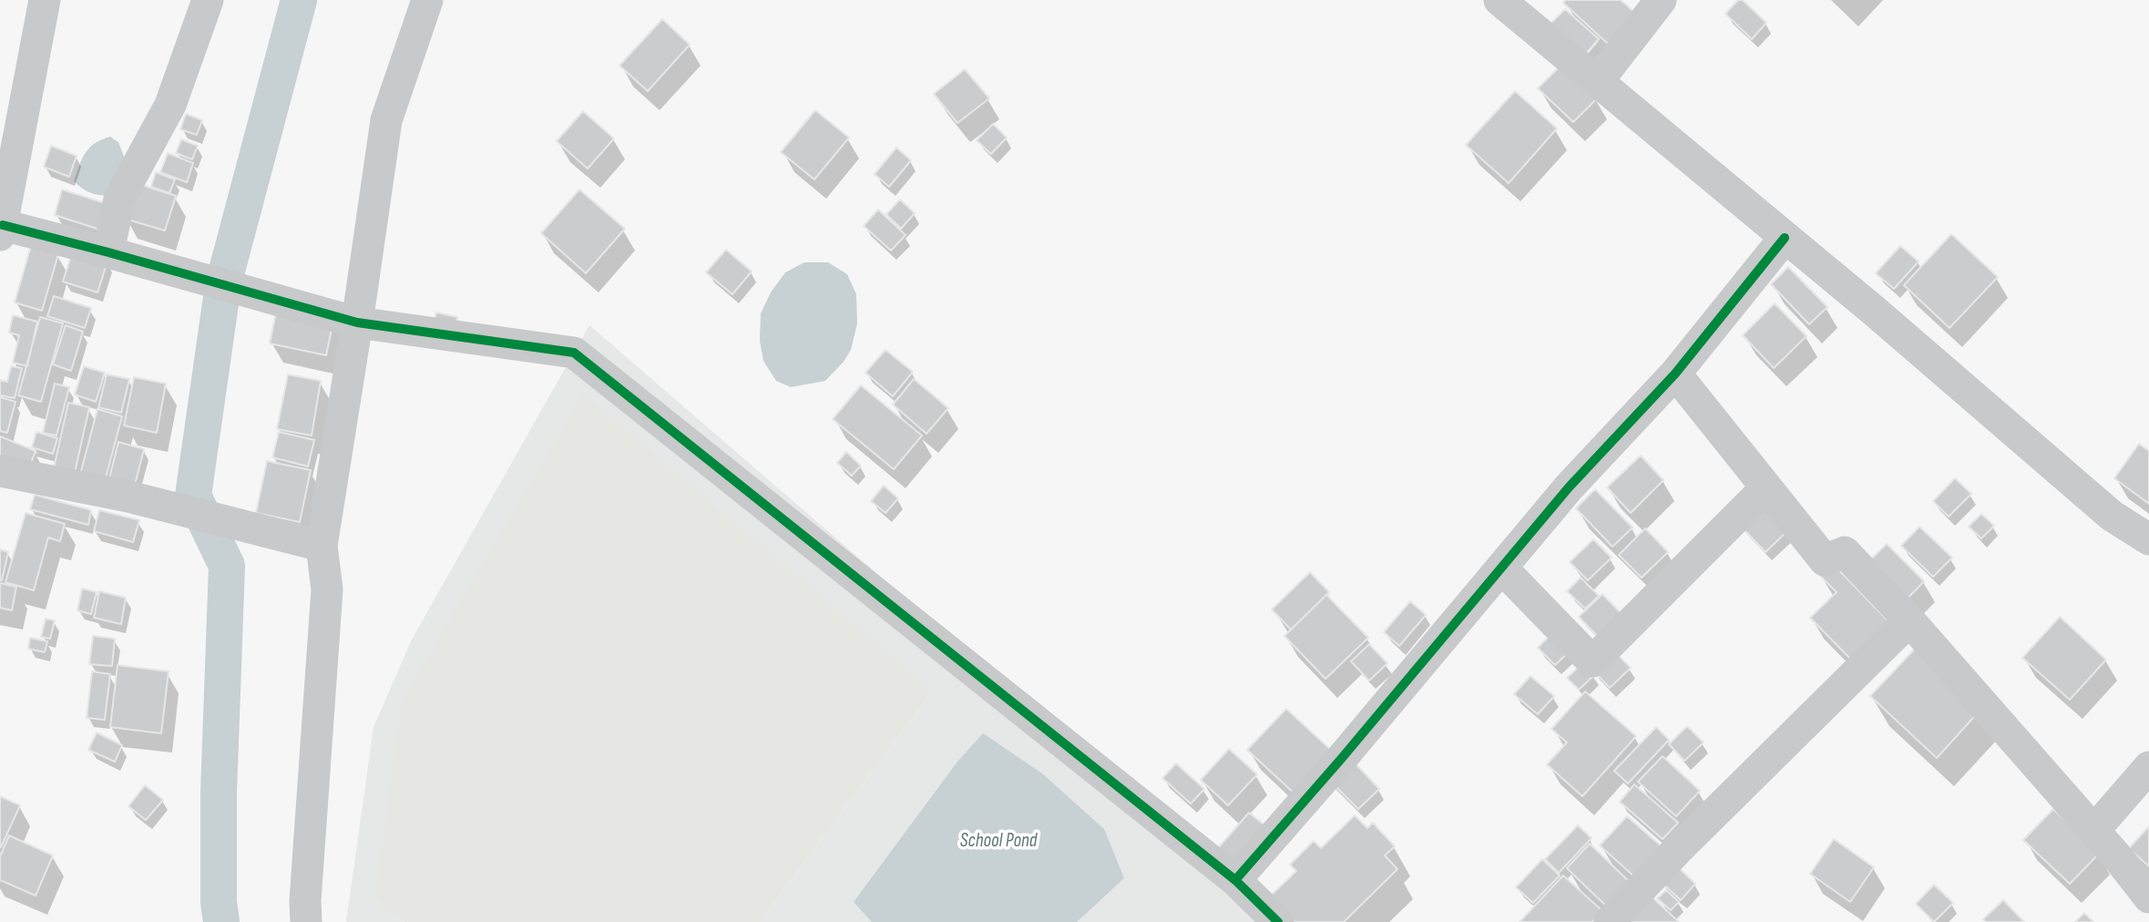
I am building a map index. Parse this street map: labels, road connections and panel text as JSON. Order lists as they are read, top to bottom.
{
  "water": ["School Pond"]
}
